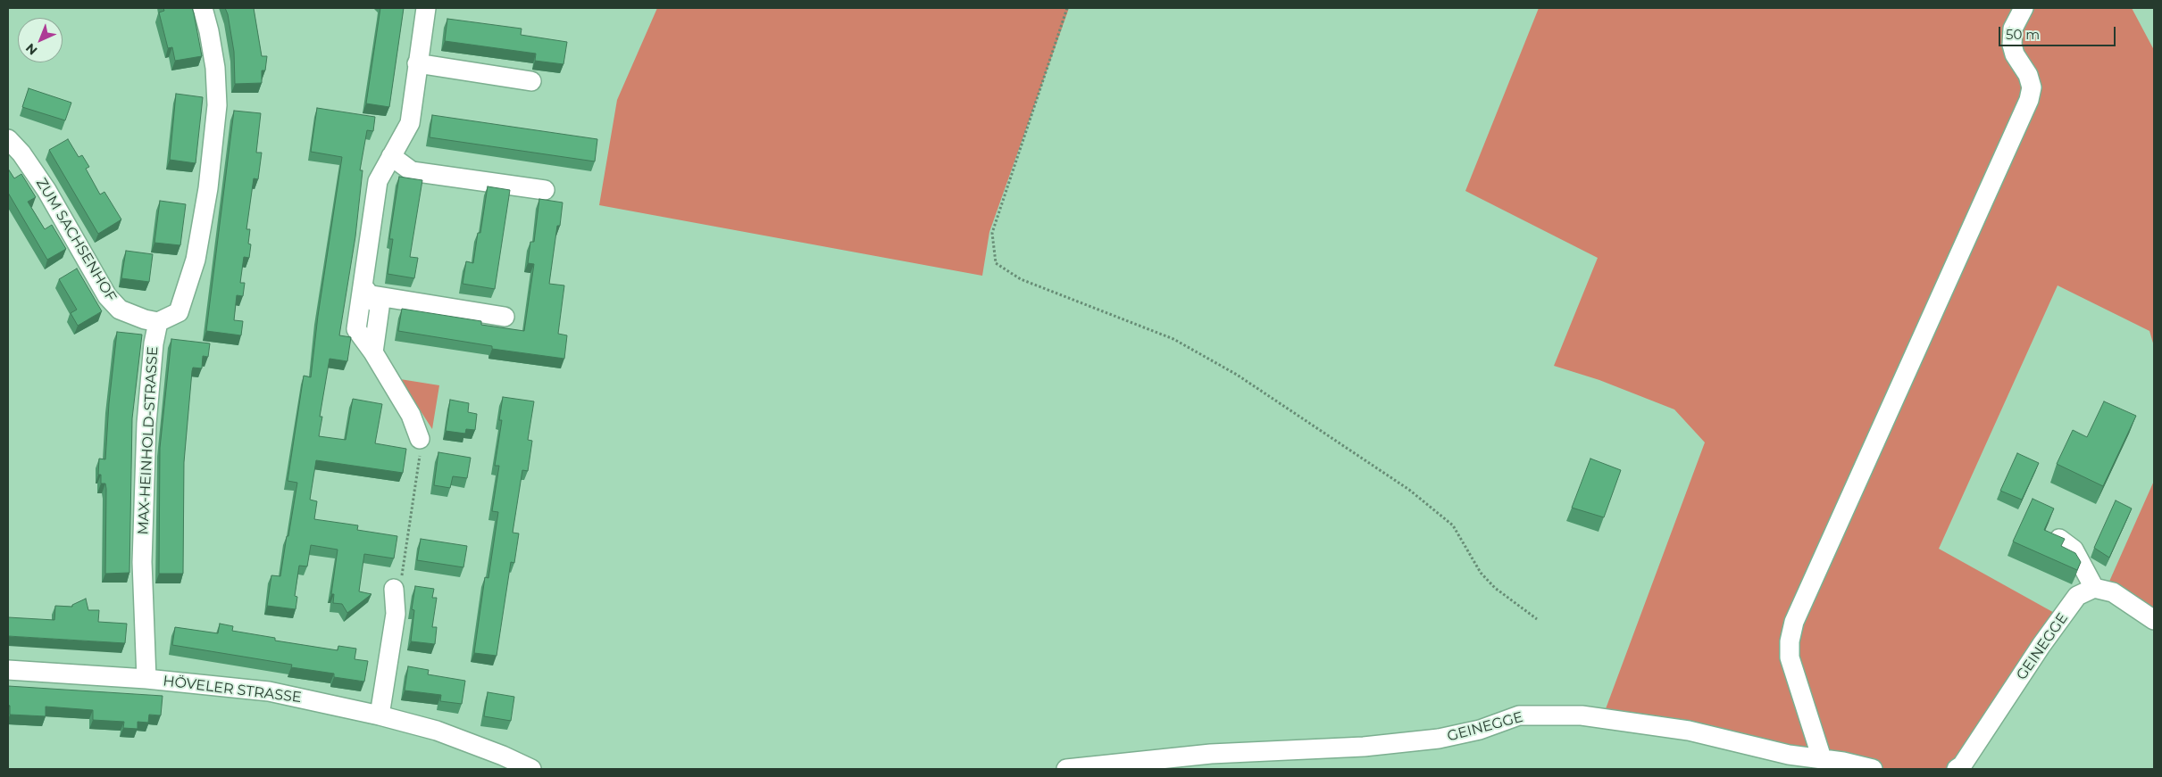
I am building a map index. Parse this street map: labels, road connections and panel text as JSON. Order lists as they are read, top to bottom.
{
  "streets": {
    "street": [
      "ZUM SACHSENHOF",
      "MAX-HEINHOLD-STRASSE",
      "GEINEGGE",
      "HÖVELER STRASSE"
    ]
  },
  "crossings": [
    ["ZUM SACHSENHOF", "MAX-HEINHOLD-STRASSE"],
    ["MAX-HEINHOLD-STRASSE", "HÖVELER STRASSE"]
  ],
  "scale_bar": "50 m",
  "north": "bottom left"
}
